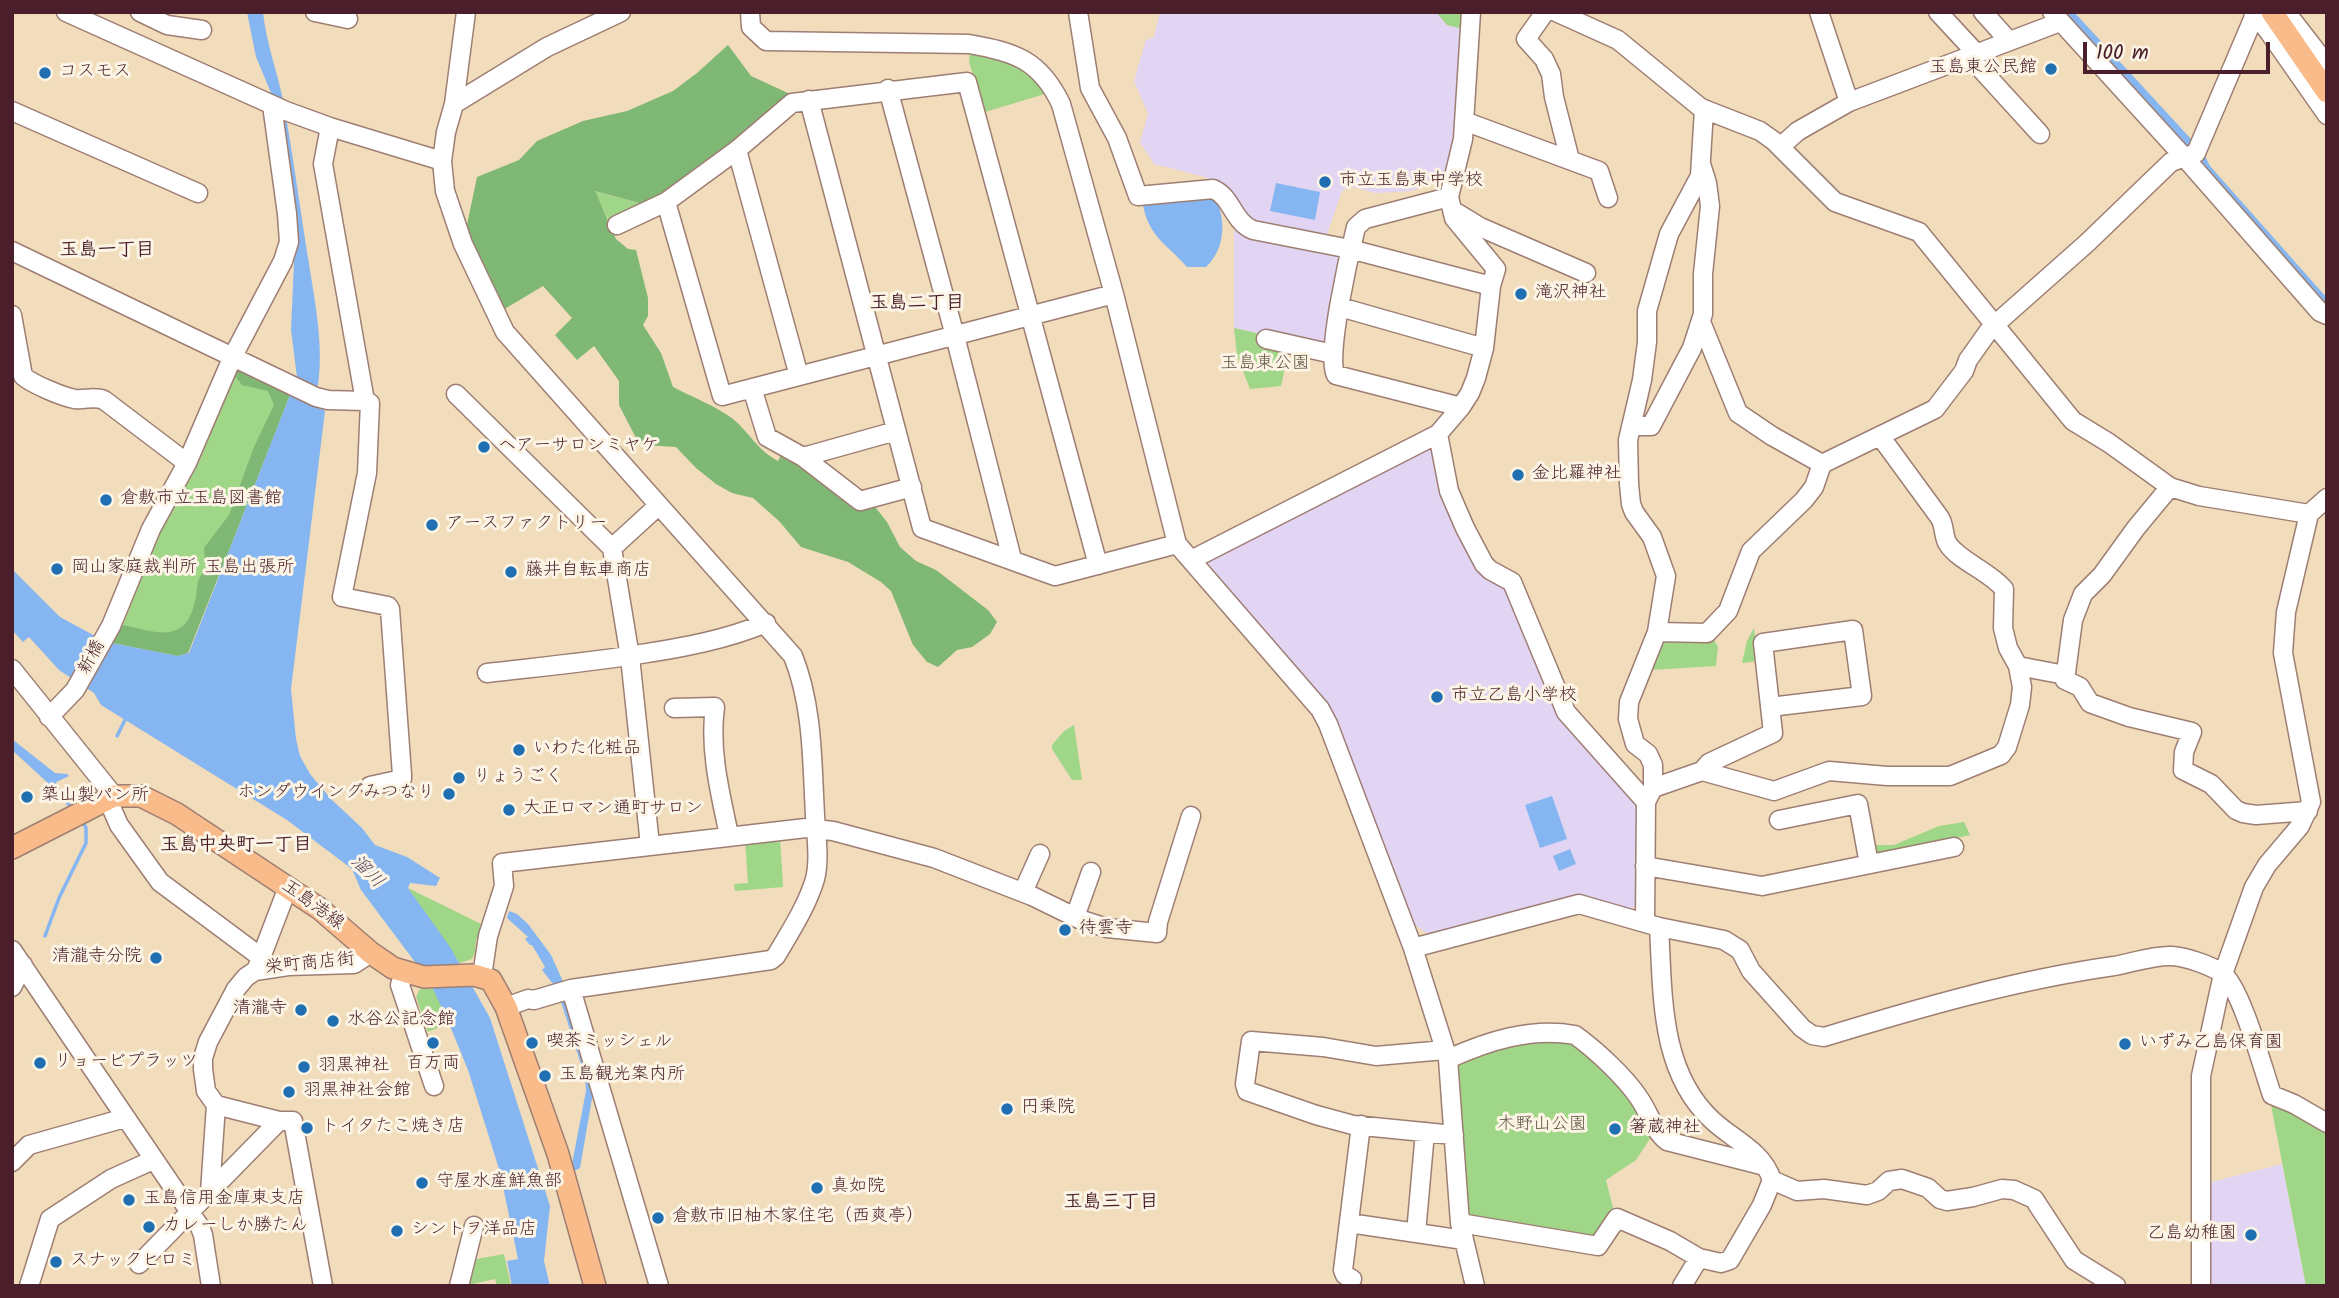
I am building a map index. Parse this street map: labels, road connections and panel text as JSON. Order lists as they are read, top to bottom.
{
  "streets": {
    "main road": ["玉島港線"],
    "street": ["新橋", "栄町商店街"]
  },
  "crossings": [
    ["玉島港線", "栄町商店街"]
  ],
  "districts": [
    "玉島一丁目",
    "玉島二丁目",
    "玉島中央町一丁目",
    "玉島三丁目"
  ],
  "water": ["溜川"],
  "parks": ["玉島東公園", "木野山公園"],
  "places": [
    "玉島東公民館",
    "コスモス",
    "市立玉島東中学校",
    "滝沢神社",
    "ヘアーサロンミヤケ",
    "金比羅神社",
    "倉敷市立玉島図書館",
    "アースファクトリー",
    "岡山家庭裁判所 玉島出張所",
    "藤井自転車商店",
    "市立乙島小学校",
    "いわた化粧品",
    "りょうごく",
    "ホンダウイングみつなり",
    "築山製パン所",
    "大正ロマン通町サロン",
    "待雲寺",
    "清瀧寺分院",
    "清瀧寺",
    "水谷公記念館",
    "百万両",
    "喫茶ミッシェル",
    "いずみ乙島保育園",
    "リョービプラッツ",
    "羽黒神社",
    "玉島観光案内所",
    "羽黒神社会館",
    "円乗院",
    "トイタたこ焼き店",
    "箸蔵神社",
    "守屋水産鮮魚部",
    "真如院",
    "玉島信用金庫東支店",
    "倉敷市旧柚木家住宅（西爽亭）",
    "カレーしか勝たん",
    "シントヲ洋品店",
    "乙島幼稚園",
    "スナックヒロミ"
  ],
  "scale_bar": "100 m"
}
